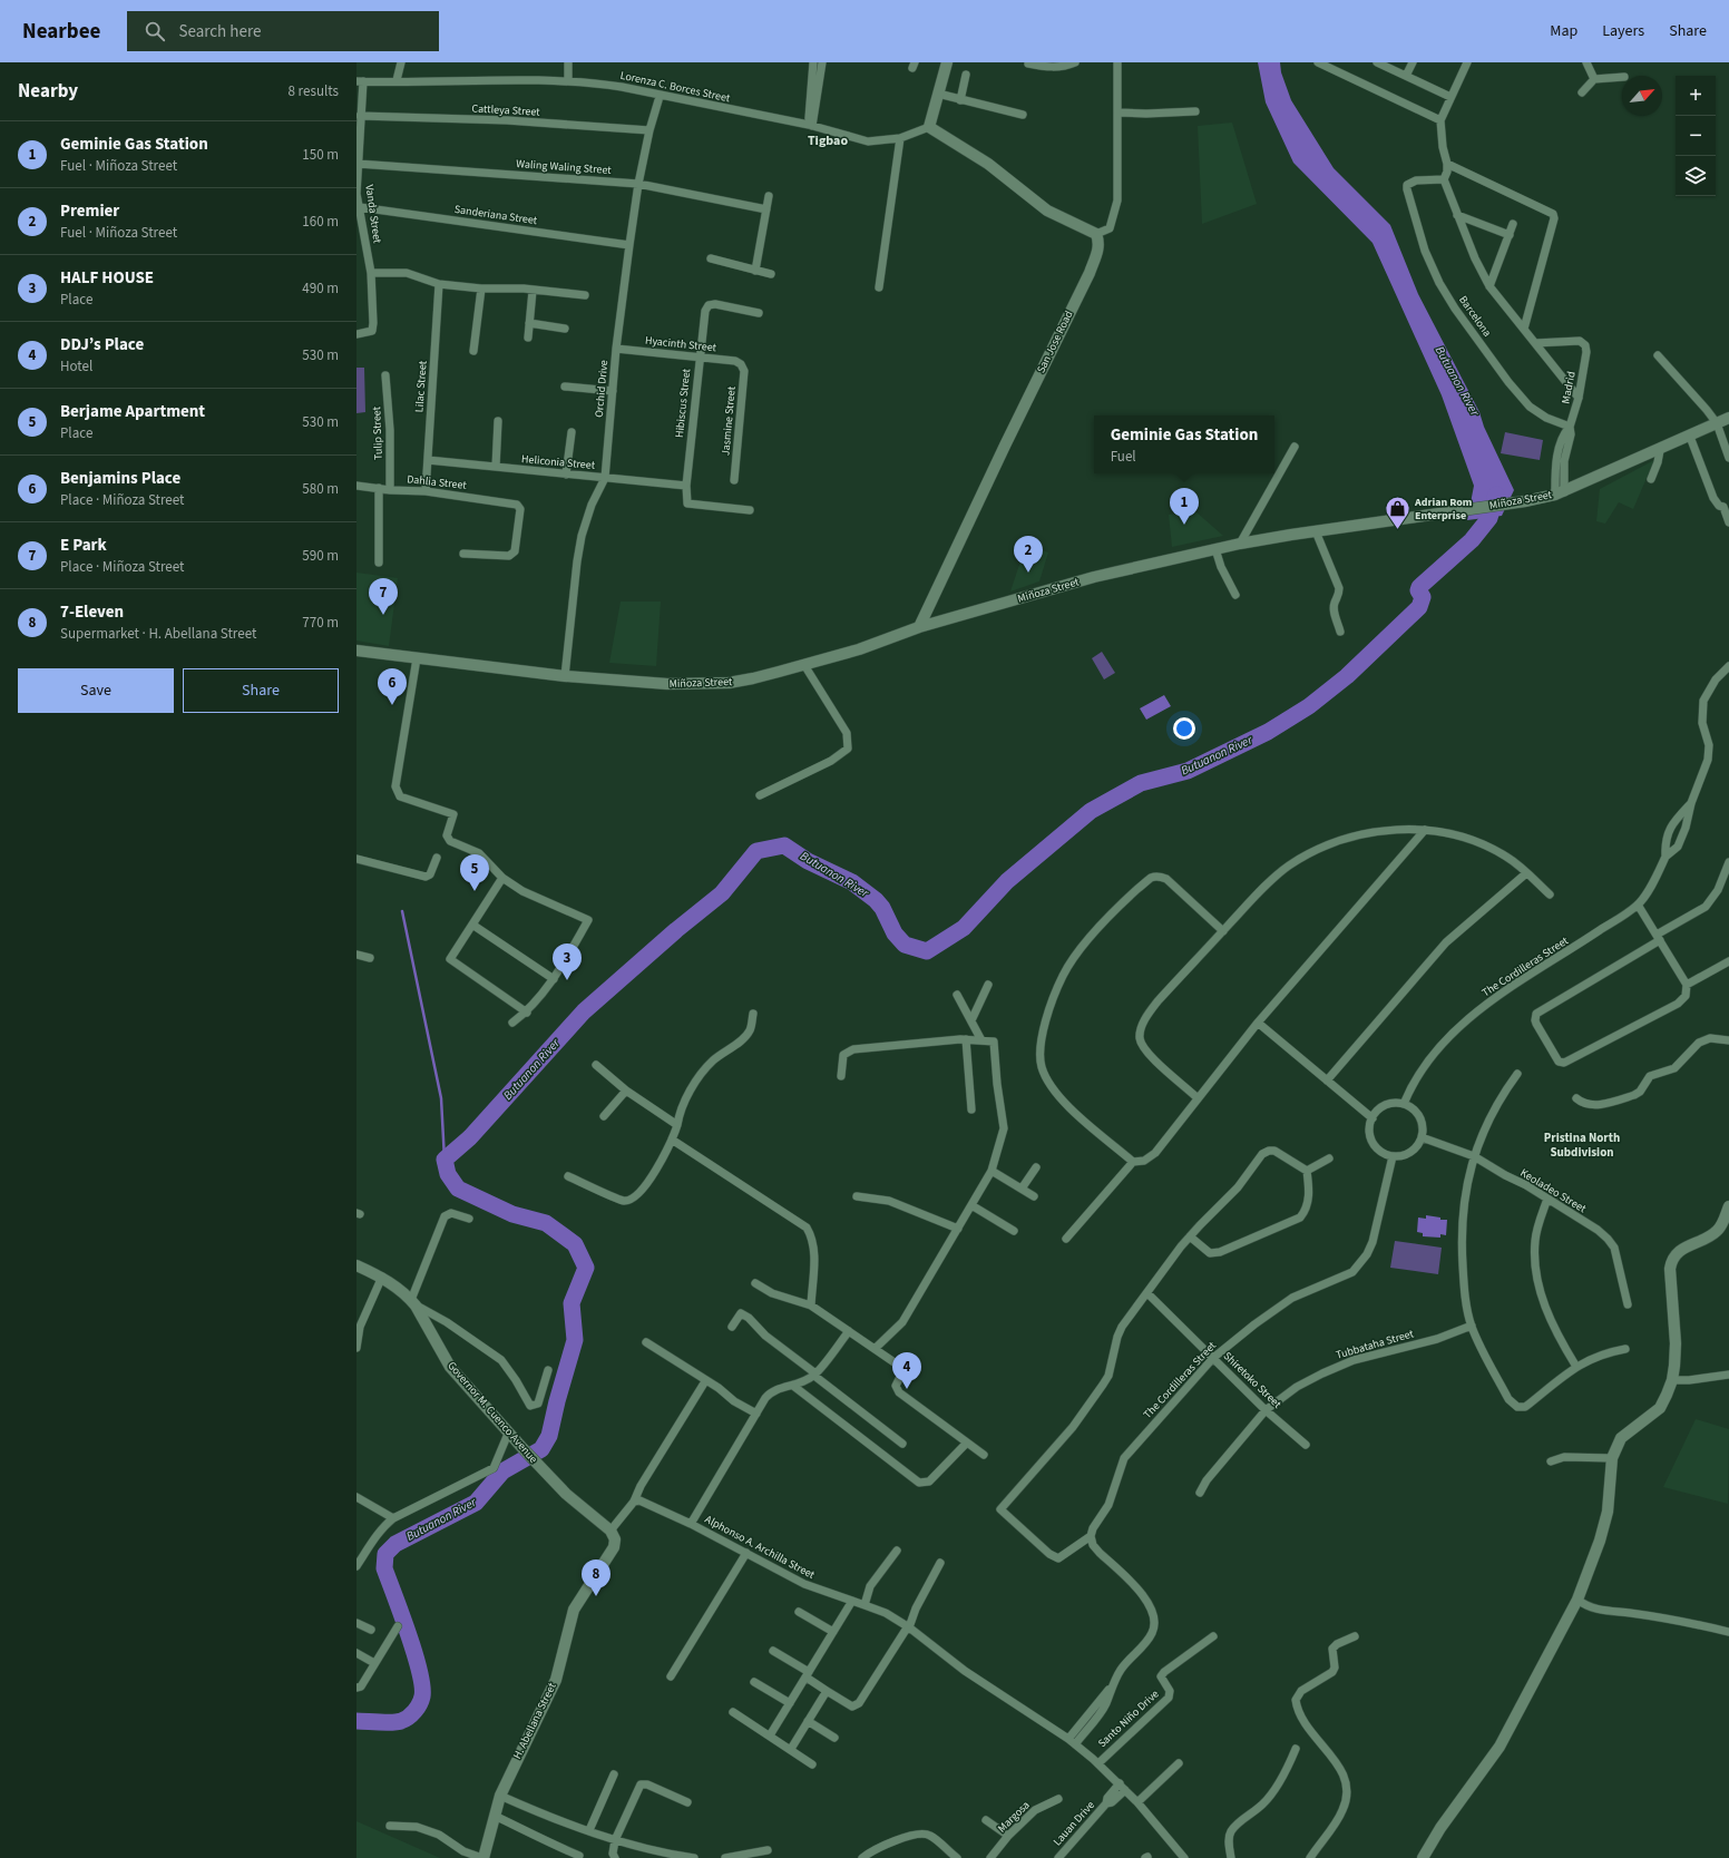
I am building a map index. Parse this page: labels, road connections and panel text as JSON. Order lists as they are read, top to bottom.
{
  "streets": {
    "main road": [
      "San Jose Road",
      "Miñoza Street",
      "Governor M. Cuenco Avenue",
      "H. Abellana Street"
    ],
    "street": [
      "Lorenza C. Borces Street",
      "Cattleya Street",
      "Waling Waling Street",
      "Vanda Street",
      "Sanderiana Street",
      "Barcelona",
      "Hyacinth Street",
      "Lilac Street",
      "Madrid",
      "Orchid Drive",
      "Hibiscus Street",
      "Jasmine Street",
      "Tulip Street",
      "Heliconia Street",
      "Dahlia Street",
      "The Cordilleras Street",
      "Keoladeo Street",
      "Tubbataha Street",
      "Shiretoko Street",
      "Alphonso A. Archilla Street",
      "Santo Niño Drive",
      "Margosa",
      "Lauan Drive"
    ]
  },
  "crossings": [
    ["Lorenza C. Borces Street", "Vanda Street"],
    ["Cattleya Street", "Vanda Street"],
    ["Cattleya Street", "Orchid Drive"],
    ["Waling Waling Street", "Vanda Street"],
    ["Waling Waling Street", "Orchid Drive"],
    ["Vanda Street", "Sanderiana Street"],
    ["Sanderiana Street", "Orchid Drive"],
    ["Barcelona", "Madrid"],
    ["San Jose Road", "Miñoza Street"],
    ["Hyacinth Street", "Orchid Drive"],
    ["Hyacinth Street", "Hibiscus Street"],
    ["Hyacinth Street", "Jasmine Street"],
    ["Lilac Street", "Heliconia Street"],
    ["Lilac Street", "Dahlia Street"],
    ["Madrid", "Miñoza Street"],
    ["Orchid Drive", "Heliconia Street"],
    ["Orchid Drive", "Miñoza Street"],
    ["Hibiscus Street", "Heliconia Street"],
    ["Tulip Street", "Dahlia Street"],
    ["The Cordilleras Street", "Keoladeo Street"],
    ["The Cordilleras Street", "Shiretoko Street"],
    ["Tubbataha Street", "Shiretoko Street"],
    ["Governor M. Cuenco Avenue", "H. Abellana Street"]
  ],
  "districts": ["Tigbao", "Pristina North Subdivision"],
  "water": ["Butuanon River"],
  "places": {
    "shop": ["Adrian Rom Enterprise"]
  },
  "north": "top right",
  "page": {
    "header": "Nearbee",
    "search": "Search here",
    "nav": ["Map", "Layers", "Share"],
    "heading": ["Nearby", "8 results"],
    "map_buttons": ["+", "−"],
    "list": [
      {
        "mark": "1",
        "name": "Geminie Gas Station",
        "note": "Fuel · Miñoza Street",
        "value": "150 m"
      },
      {
        "mark": "2",
        "name": "Premier",
        "note": "Fuel · Miñoza Street",
        "value": "160 m"
      },
      {
        "mark": "3",
        "name": "HALF HOUSE",
        "note": "Place",
        "value": "490 m"
      },
      {
        "mark": "4",
        "name": "DDJ’s Place",
        "note": "Hotel",
        "value": "530 m"
      },
      {
        "mark": "5",
        "name": "Berjame Apartment",
        "note": "Place",
        "value": "530 m"
      },
      {
        "mark": "6",
        "name": "Benjamins Place",
        "note": "Place · Miñoza Street",
        "value": "580 m"
      },
      {
        "mark": "7",
        "name": "E Park",
        "note": "Place · Miñoza Street",
        "value": "590 m"
      },
      {
        "mark": "8",
        "name": "7-Eleven",
        "note": "Supermarket · H. Abellana Street",
        "value": "770 m"
      }
    ],
    "popup": ["Geminie Gas Station", "Fuel"],
    "pins": [
      "1",
      "2",
      "7",
      "6",
      "5",
      "3",
      "4",
      "8"
    ],
    "buttons": ["Save", "Share"]
  }
}
